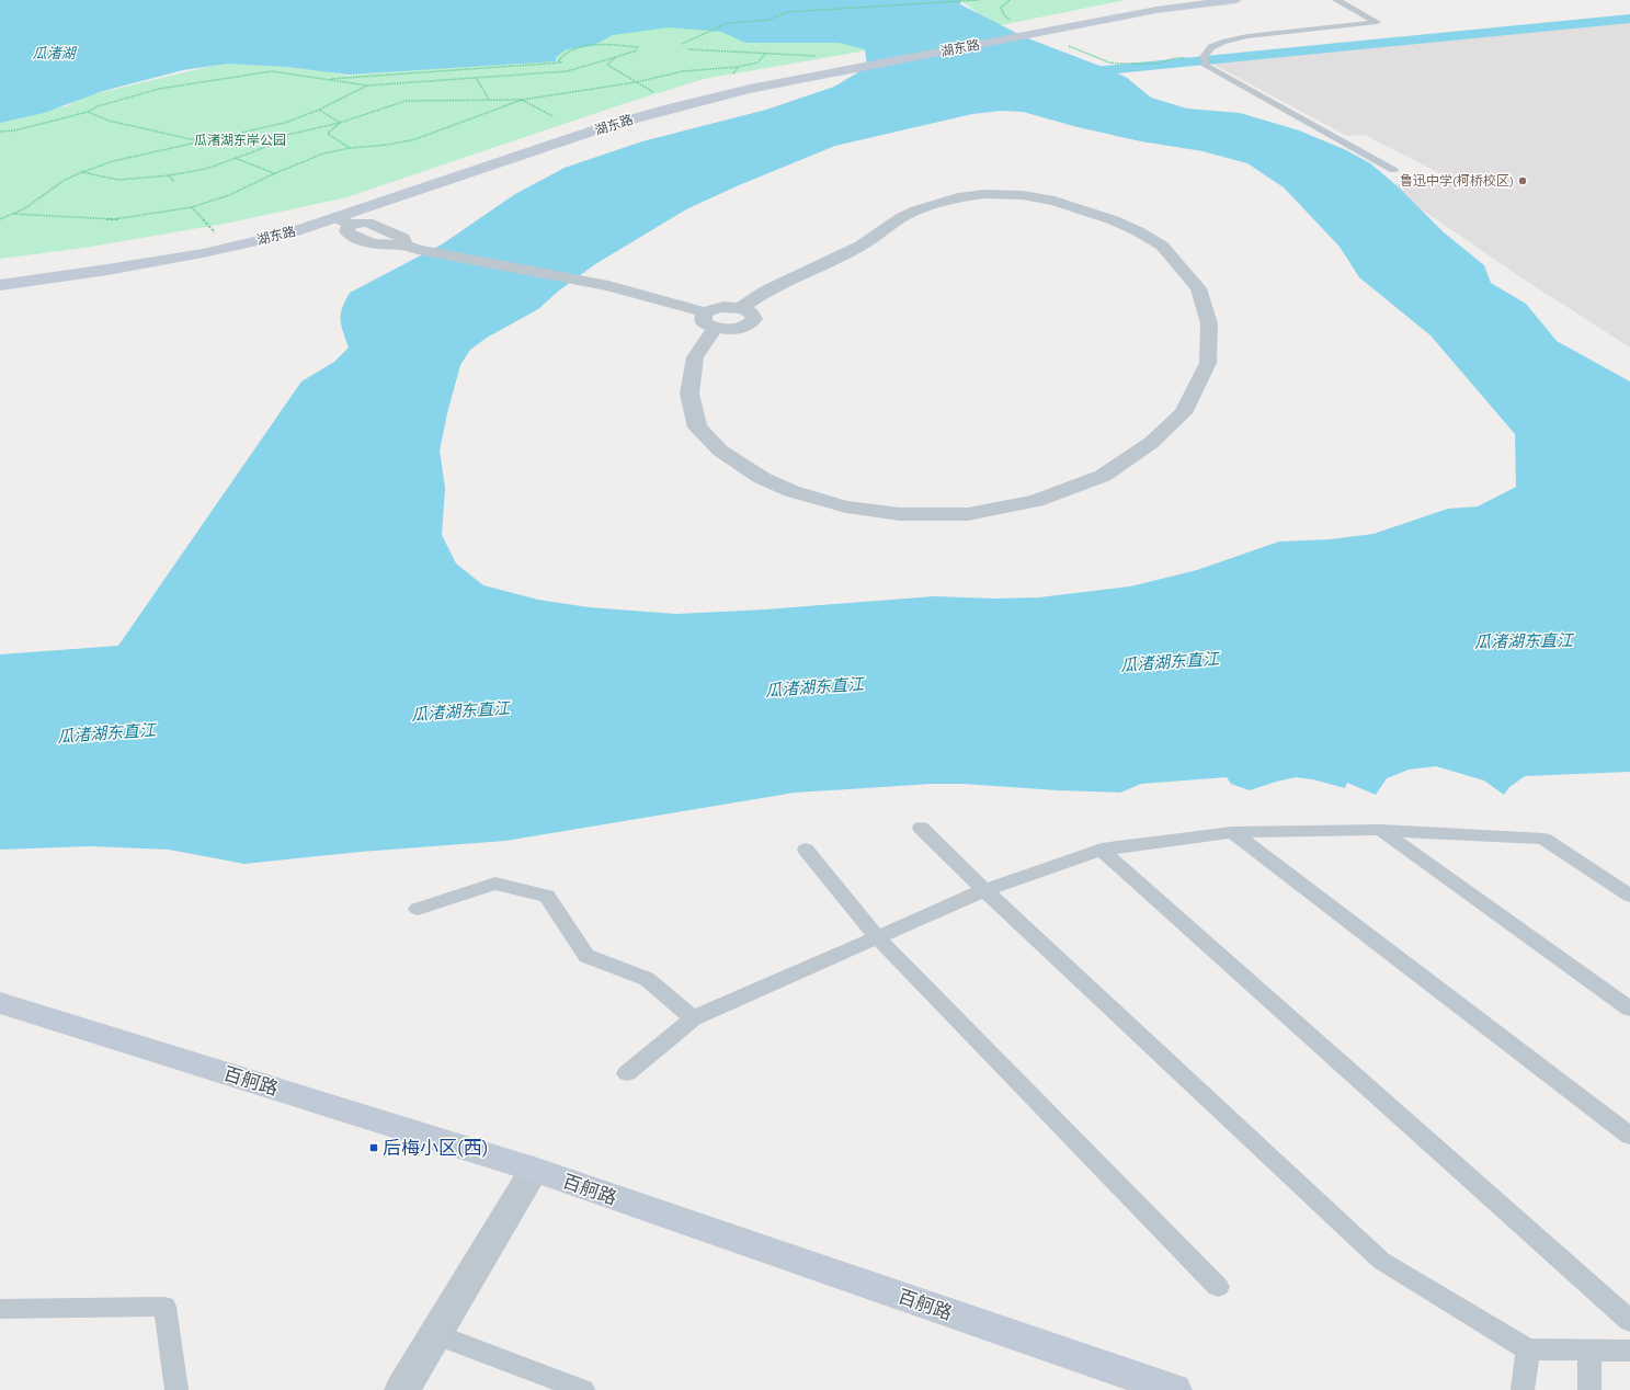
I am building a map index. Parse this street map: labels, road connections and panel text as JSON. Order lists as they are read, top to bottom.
{
  "streets": {
    "street": ["湖东路", "百舸路"]
  },
  "water": ["瓜渚湖", "瓜渚湖东直江"],
  "parks": ["瓜渚湖东岸公园"],
  "places": {
    "other": ["鲁迅中学(柯桥校区)"],
    "transit": ["后梅小区(西)"]
  }
}
